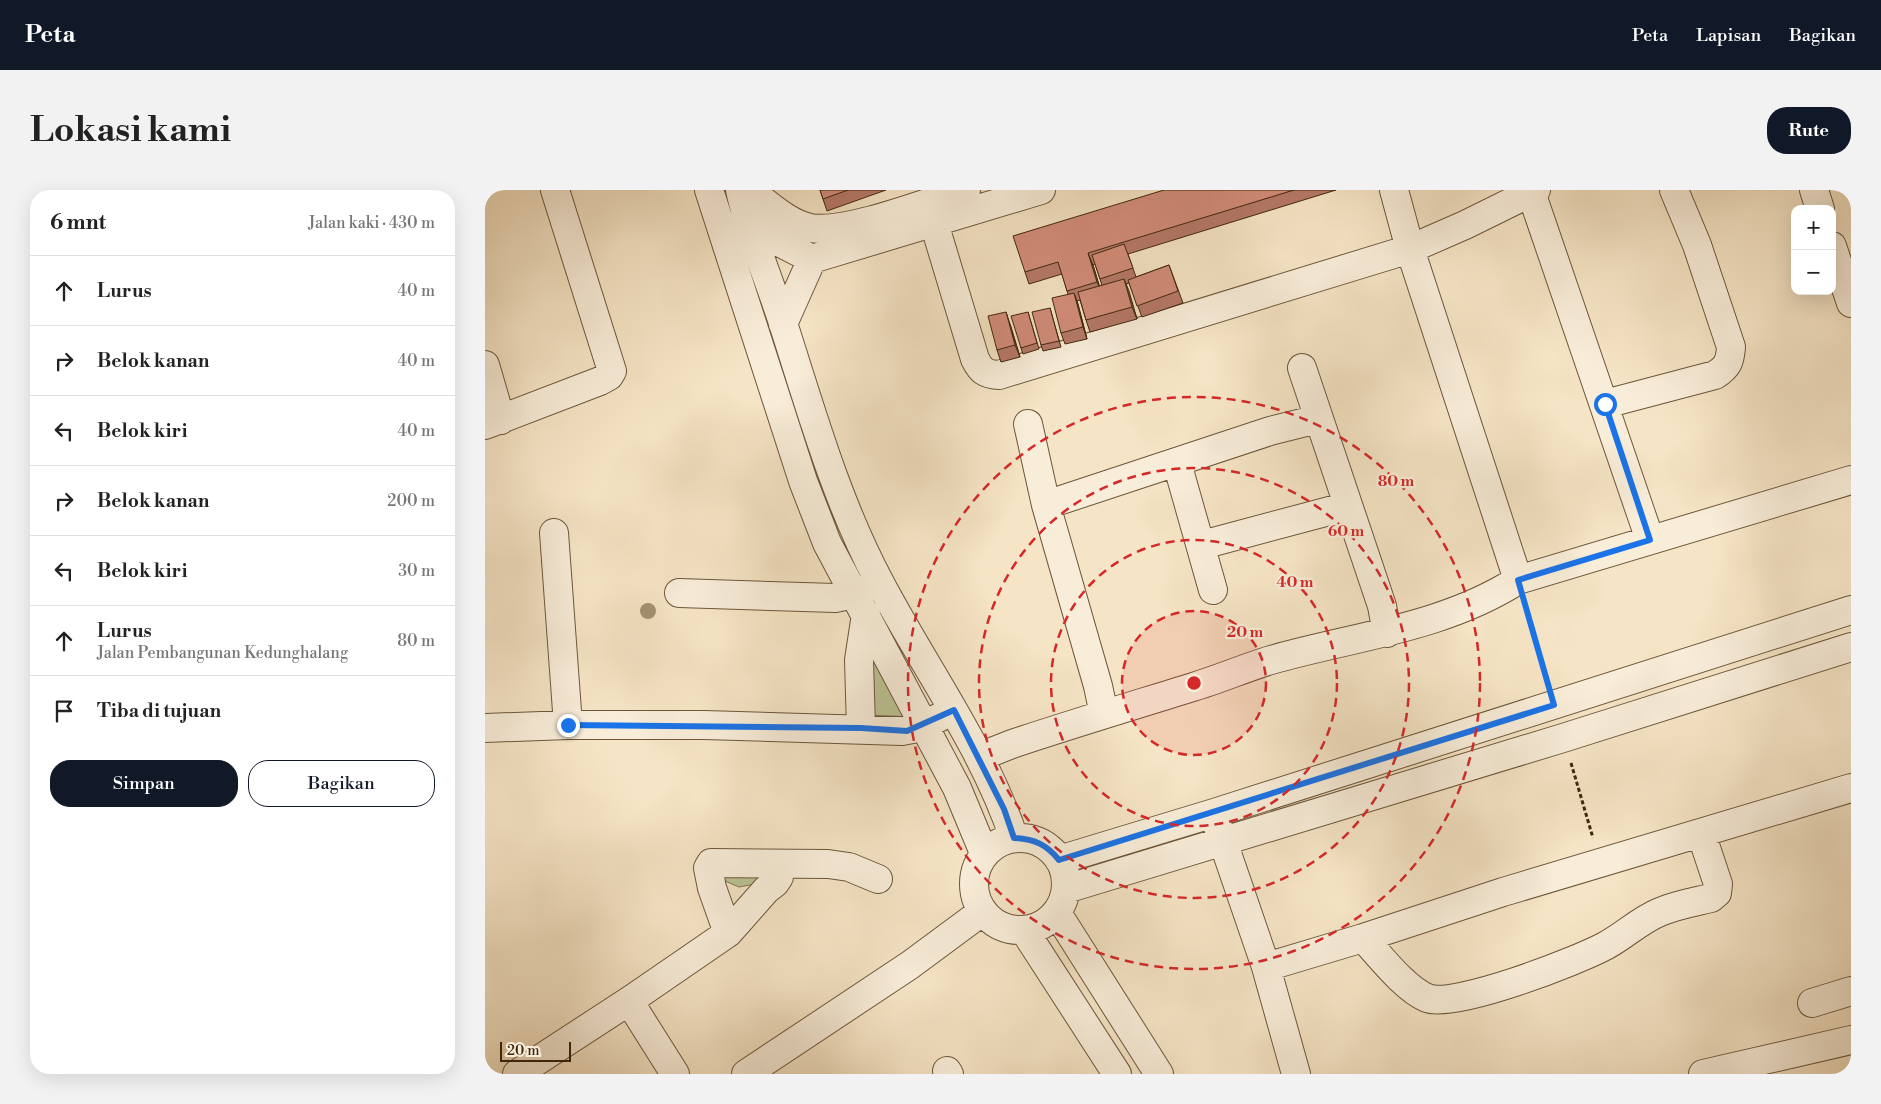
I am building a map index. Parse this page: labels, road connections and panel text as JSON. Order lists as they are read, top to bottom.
{
  "scale_bar": "20 m",
  "page": {
    "header": "Peta",
    "nav": ["Peta", "Lapisan", "Bagikan"],
    "buttons": [
      "Rute",
      ["Simpan", "Bagikan"]
    ],
    "title": "Lokasi kami",
    "heading": ["6 mnt", "Jalan kaki · 430 m"],
    "map_buttons": ["+", "−"],
    "list": [
      ["Lurus", "40 m"],
      ["Belok kanan", "40 m"],
      ["Belok kiri", "40 m"],
      ["Belok kanan", "200 m"],
      ["Belok kiri", "30 m"],
      ["Lurus", "Jalan Pembangunan Kedunghalang", "80 m"],
      "Tiba di tujuan"
    ],
    "scale": "20 m"
  },
  "rings": [
    "80 m",
    "60 m",
    "40 m",
    "20 m"
  ]
}
